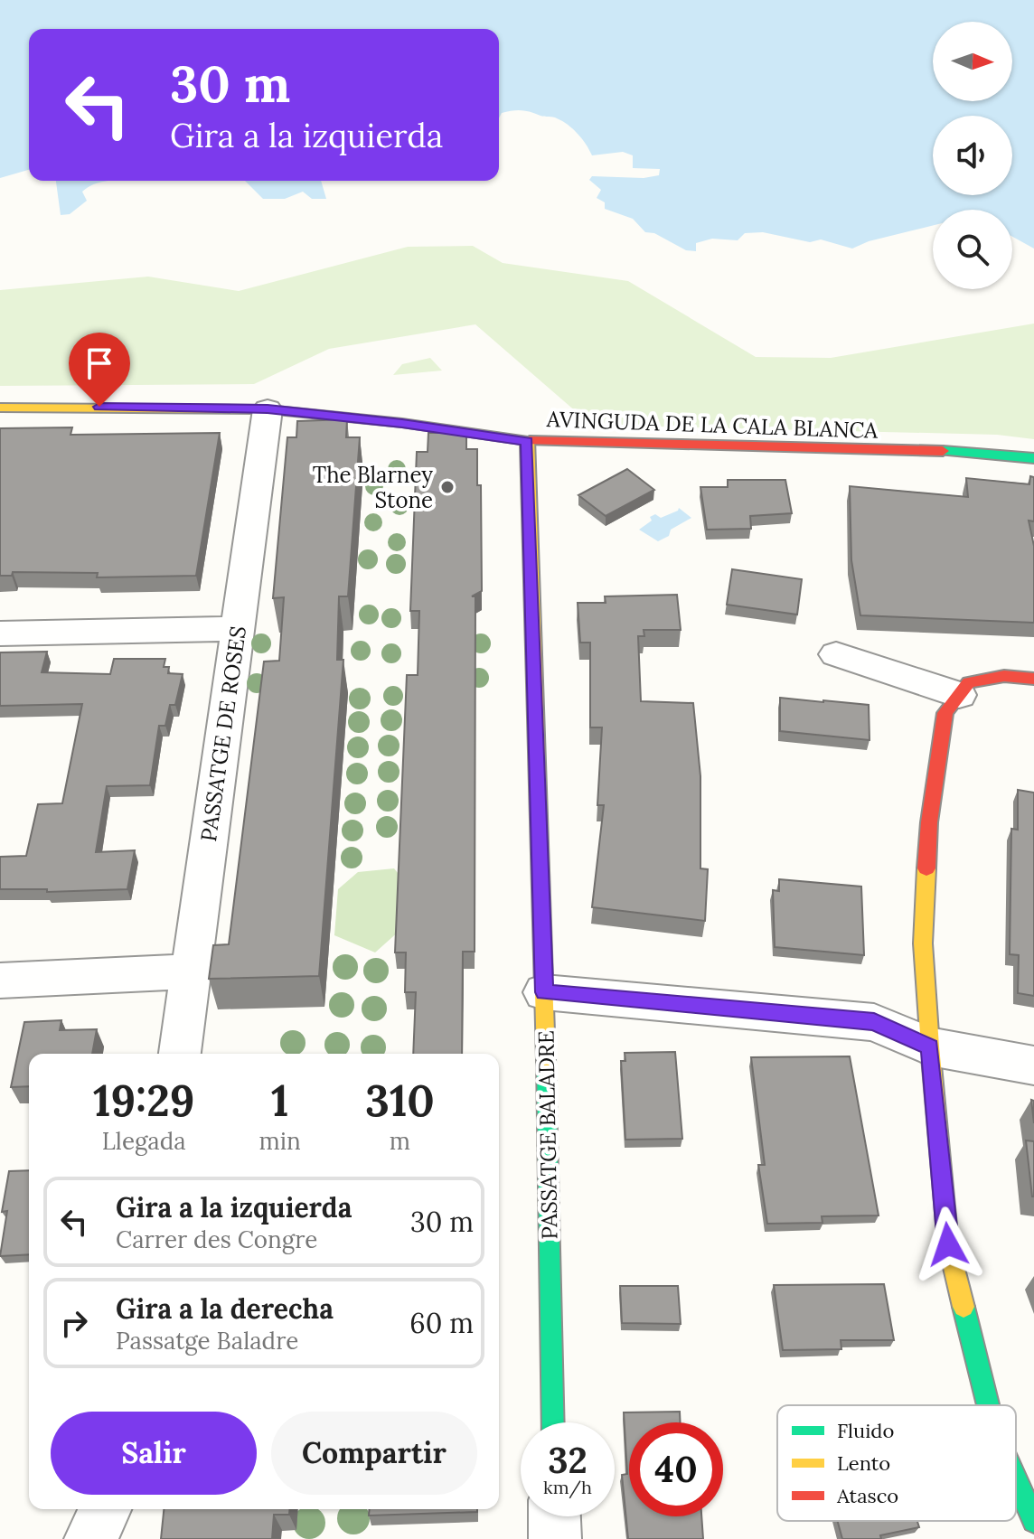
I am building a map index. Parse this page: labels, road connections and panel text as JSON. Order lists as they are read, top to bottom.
{
  "streets": {
    "street": ["AVINGUDA DE LA CALA BLANCA", "PASSATGE DE ROSES", "PASSATGE BALADRE"]
  },
  "crossings": [
    ["AVINGUDA DE LA CALA BLANCA", "PASSATGE DE ROSES"],
    ["AVINGUDA DE LA CALA BLANCA", "PASSATGE BALADRE"]
  ],
  "places": ["The Blarney Stone"],
  "legend": ["Fluido", "Lento", "Atasco"],
  "north": "right",
  "page": {
    "turn": ["30 m", "Gira a la izquierda"],
    "eta": [
      "19:29",
      "Llegada",
      "1",
      "min",
      "310",
      "m"
    ],
    "list": [
      {
        "name": "Gira a la izquierda",
        "note": "Carrer des Congre",
        "value": "30 m"
      },
      {
        "name": "Gira a la derecha",
        "note": "Passatge Baladre",
        "value": "60 m"
      }
    ],
    "buttons": ["Salir", "Compartir"],
    "speed": "32 km/h",
    "limit": "40"
  }
}
